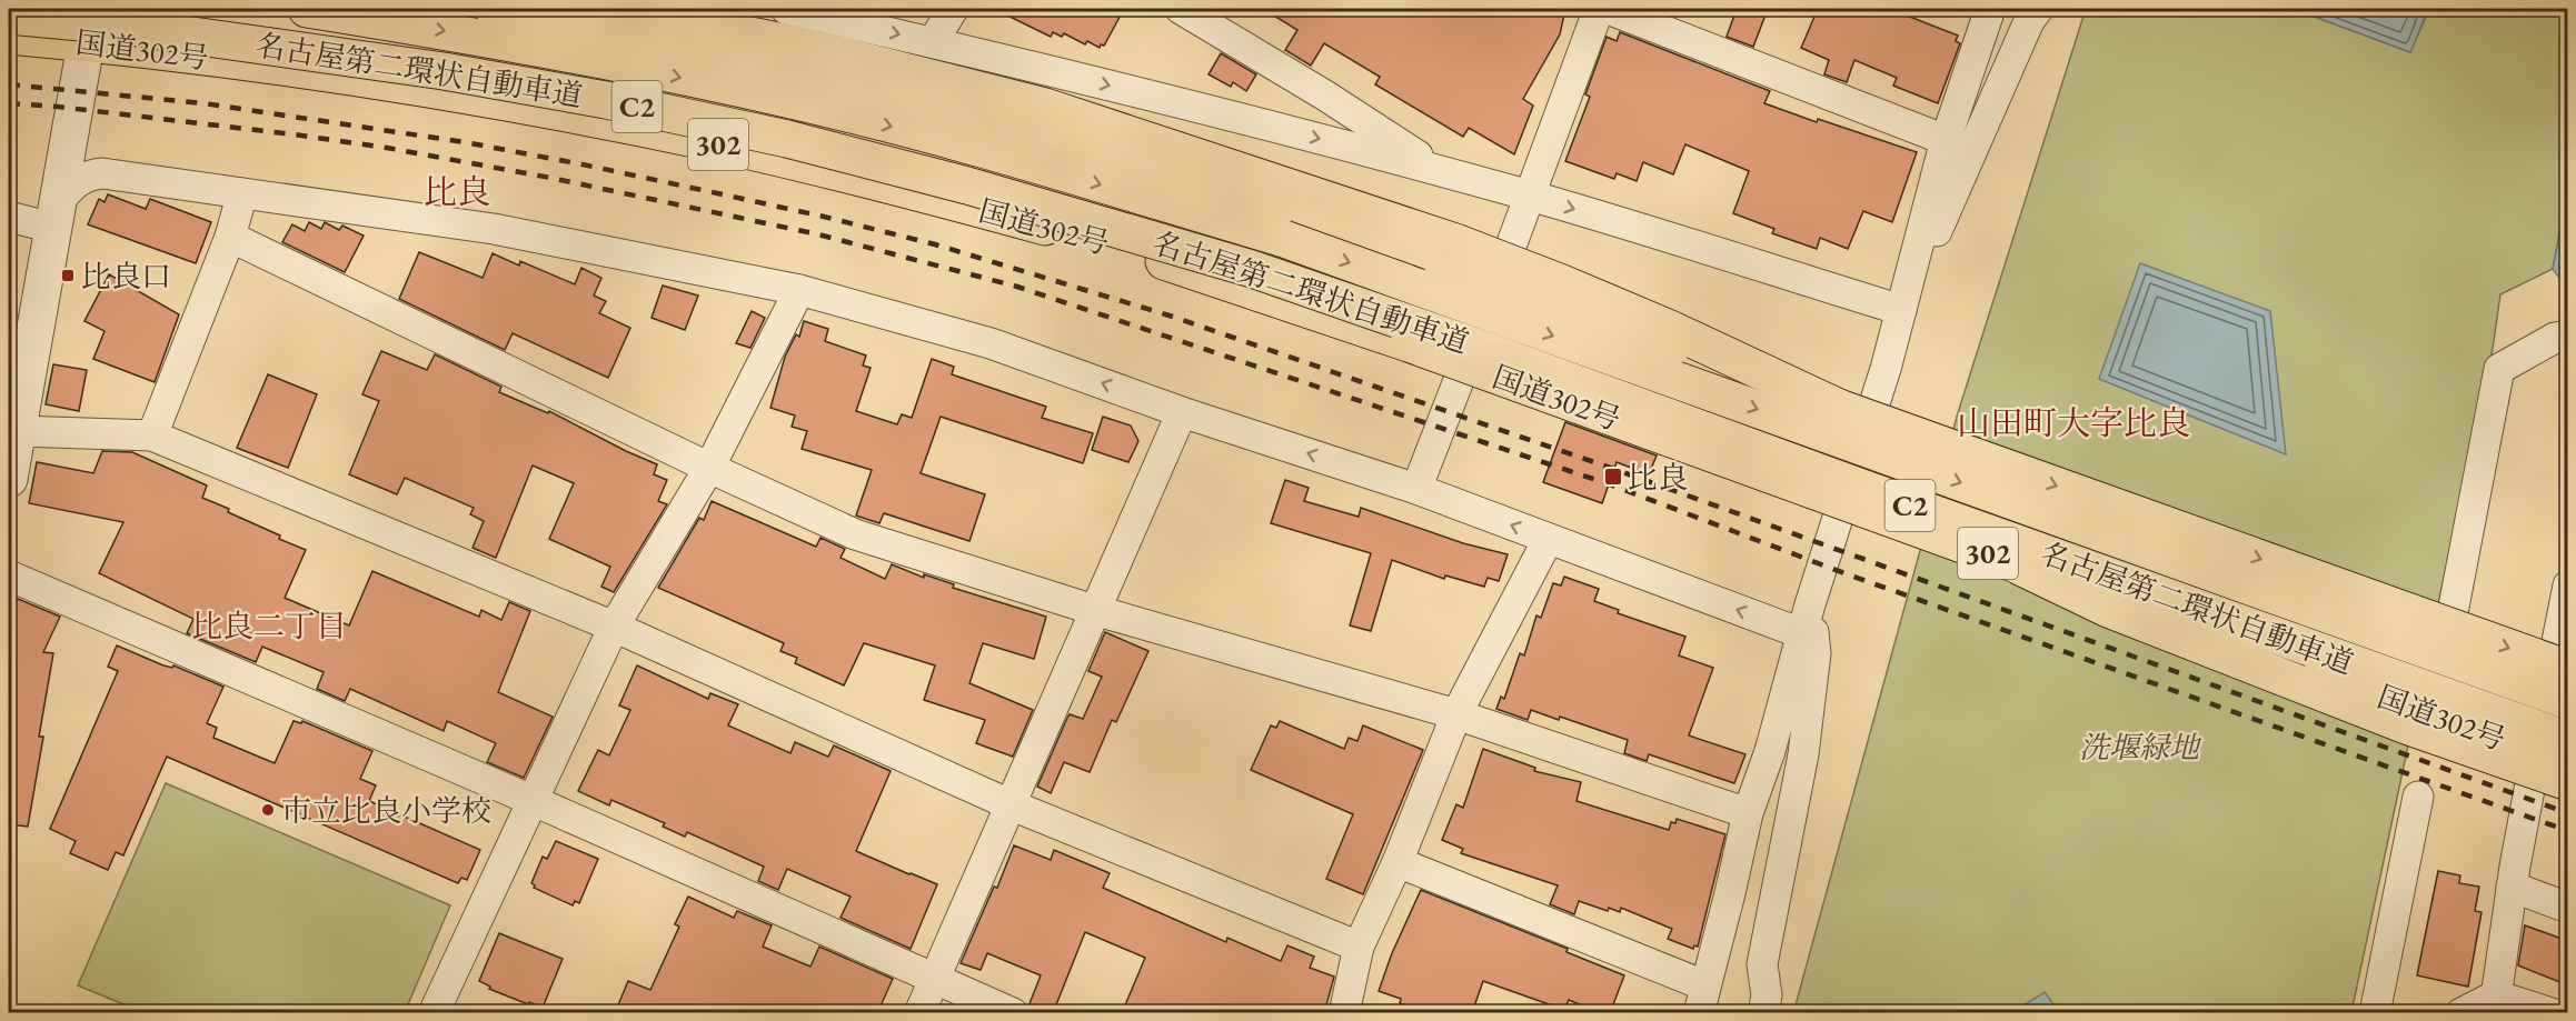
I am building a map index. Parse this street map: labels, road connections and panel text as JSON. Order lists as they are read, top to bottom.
{
  "streets": {
    "highway": [
      "国道302号",
      "名古屋第二環状自動車道",
      "C2",
      "302"
    ]
  },
  "districts": ["比良", "山田町大字比良", "比良二丁目"],
  "parks": ["洗堰緑地"],
  "places": {
    "transit": ["比良口", "比良"],
    "other": ["市立比良小学校"]
  }
}
